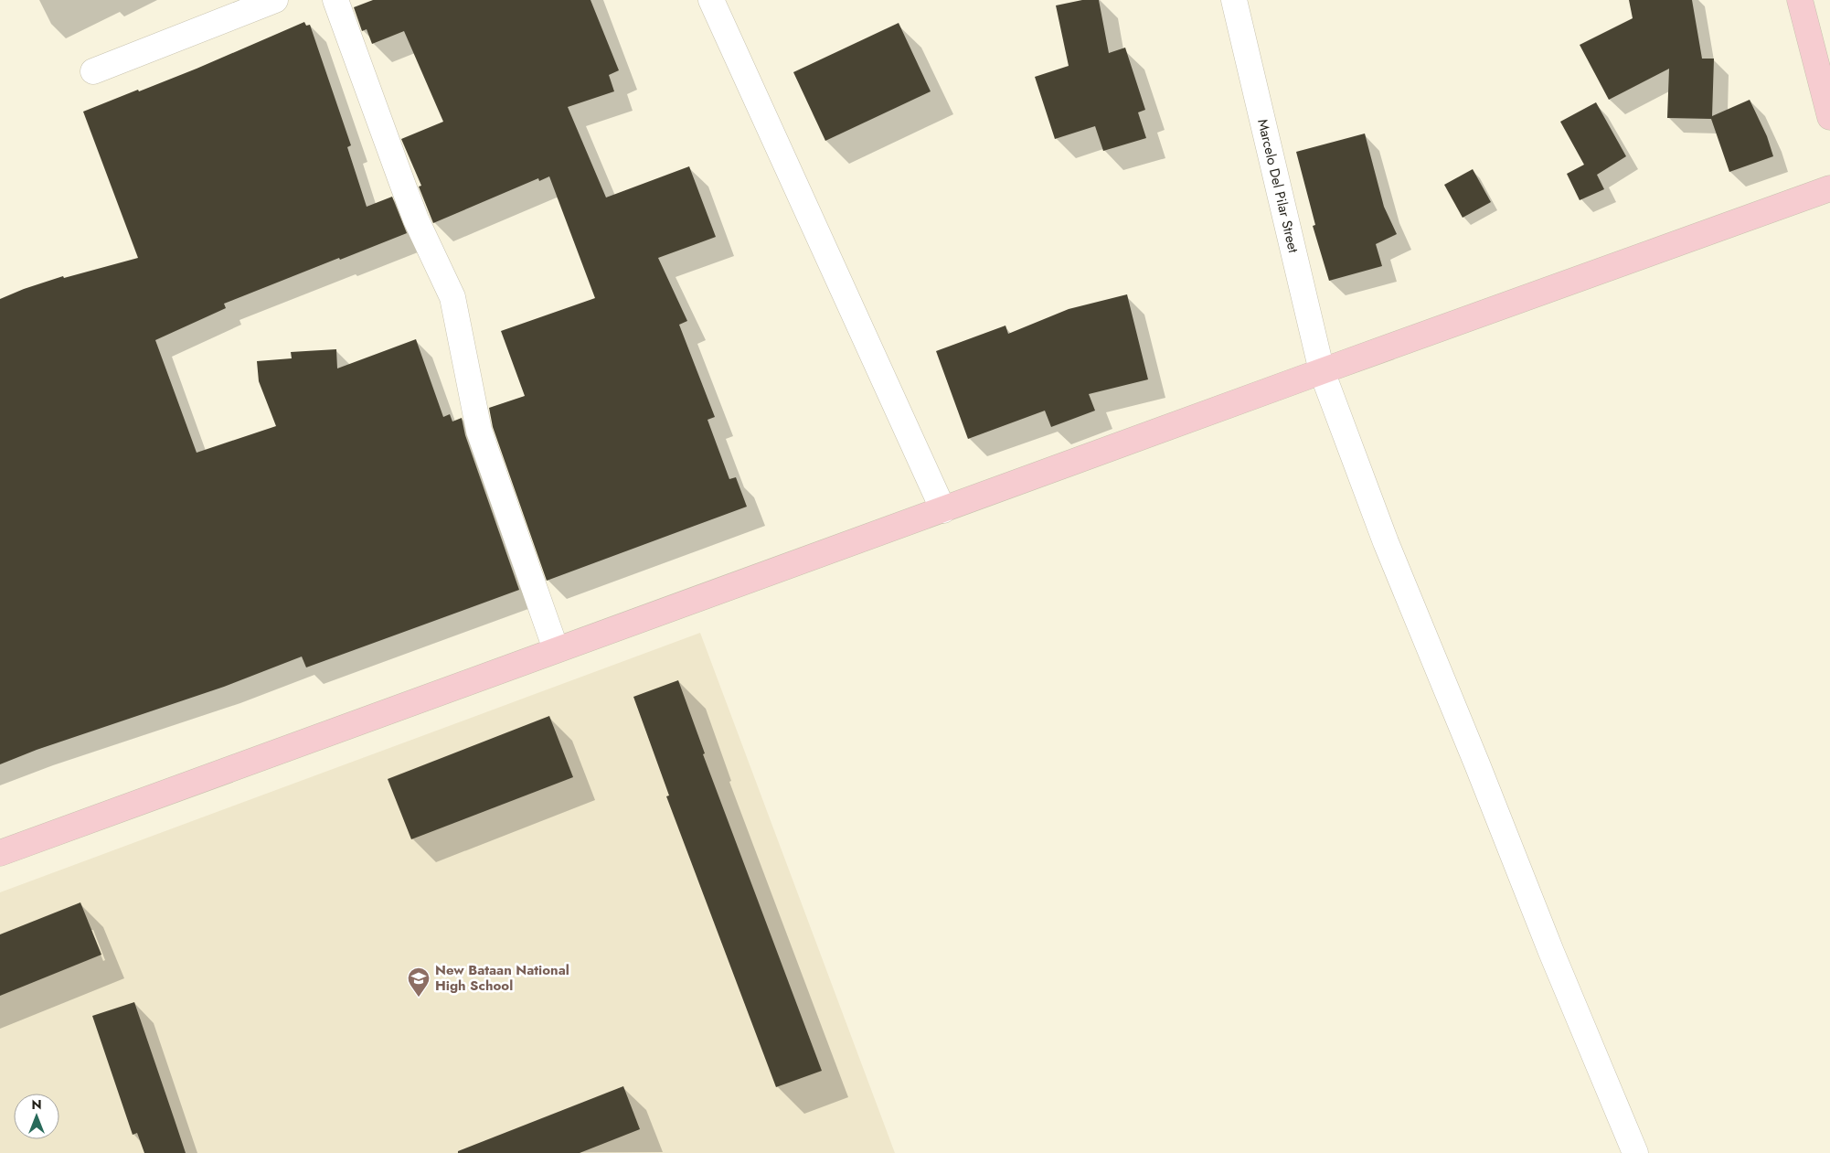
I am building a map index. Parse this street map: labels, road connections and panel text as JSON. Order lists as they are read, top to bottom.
{
  "streets": {
    "street": ["Marcelo Del Pilar Street"]
  },
  "places": {
    "school or university": ["New Bataan National High School"]
  },
  "north": "top"
}
